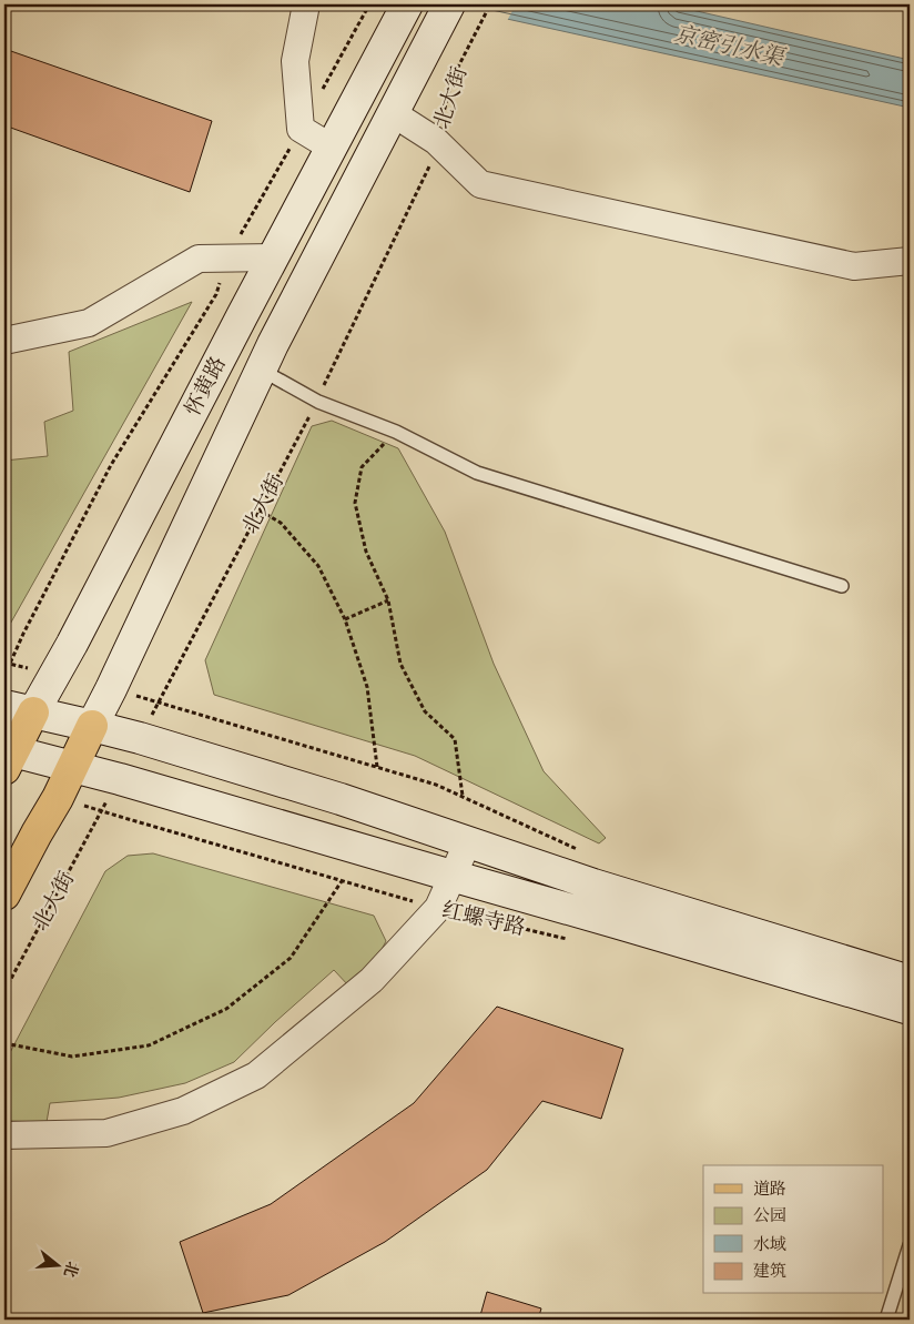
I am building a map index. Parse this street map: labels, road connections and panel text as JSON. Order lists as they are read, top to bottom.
{
  "streets": {
    "main road": ["怀黄路", "红螺寺路"],
    "path": ["北大街"]
  },
  "crossings": [
    ["北大街", "红螺寺路"]
  ],
  "water": ["京密引水渠"],
  "legend": [
    "道路",
    "公园",
    "水域",
    "建筑"
  ],
  "north": "right"
}
